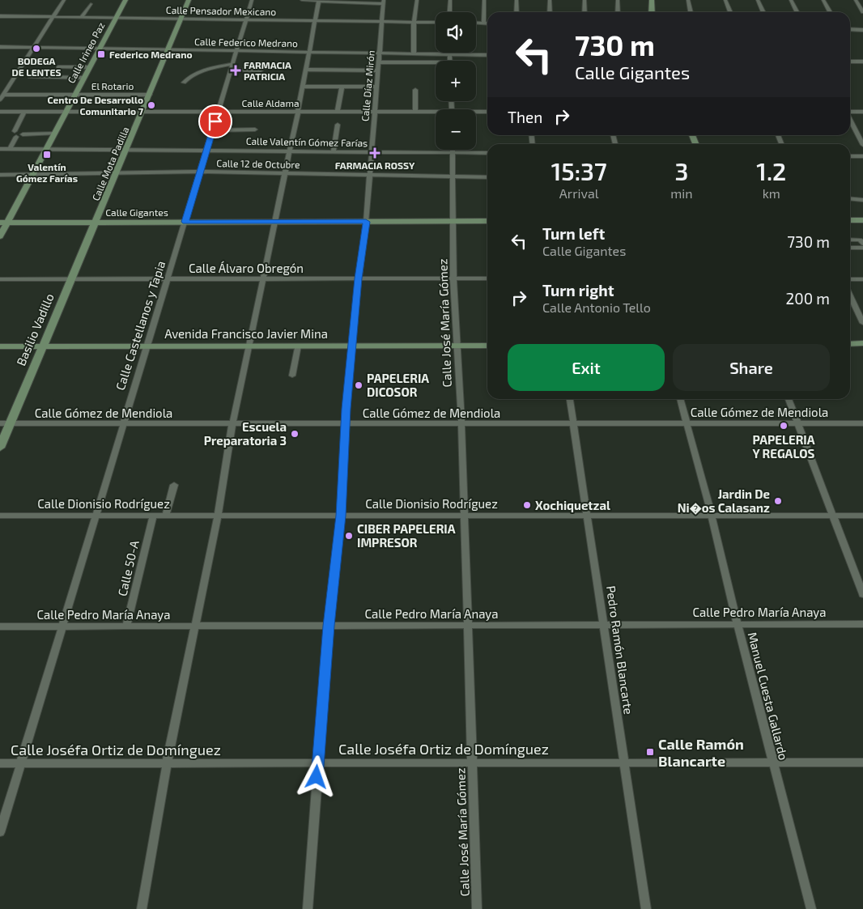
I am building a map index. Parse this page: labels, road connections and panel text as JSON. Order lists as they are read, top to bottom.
{
  "streets": {
    "street": [
      "Calle Pensador Mexicano",
      "Calle Federico Medrano",
      "Calle Irineo Paz",
      "El Rotario",
      "Calle Díaz Mirón",
      "Calle Aldama",
      "Calle Valentín Gómez Farías",
      "Calle Mota Padilla",
      "Calle 12 de Octubre",
      "Calle Gigantes",
      "Calle Álvaro Obregón",
      "Calle José María Gómez",
      "Calle Castellanos y Tapia",
      "Basilio Vadillo",
      "Avenida Francisco Javier Mina",
      "Calle Gómez de Mendiola",
      "Calle Dionisio Rodríguez",
      "Calle 50-A",
      "Calle Pedro María Anaya",
      "Pedro Ramón Blancarte",
      "Manuel Cuesta Gallardo",
      "Calle Joséfa Ortiz de Domínguez"
    ]
  },
  "crossings": [
    ["Calle Pensador Mexicano", "Calle Irineo Paz"],
    ["Calle Pensador Mexicano", "Calle Díaz Mirón"],
    ["Calle Pensador Mexicano", "Calle Mota Padilla"],
    ["Calle Pensador Mexicano", "Calle Castellanos y Tapia"],
    ["Calle Federico Medrano", "Calle Irineo Paz"],
    ["Calle Federico Medrano", "Calle Díaz Mirón"],
    ["Calle Federico Medrano", "Calle Mota Padilla"],
    ["Calle Federico Medrano", "Calle Castellanos y Tapia"],
    ["Calle Irineo Paz", "El Rotario"],
    ["Calle Irineo Paz", "Calle Aldama"],
    ["Calle Irineo Paz", "Calle Valentín Gómez Farías"],
    ["Calle Irineo Paz", "Calle 12 de Octubre"],
    ["Calle Irineo Paz", "Calle Gigantes"],
    ["El Rotario", "Calle Mota Padilla"],
    ["Calle Díaz Mirón", "Calle Aldama"],
    ["Calle Díaz Mirón", "Calle Valentín Gómez Farías"],
    ["Calle Díaz Mirón", "Calle 12 de Octubre"],
    ["Calle Díaz Mirón", "Calle Gigantes"],
    ["Calle Díaz Mirón", "Calle Álvaro Obregón"],
    ["Calle Díaz Mirón", "Avenida Francisco Javier Mina"],
    ["Calle Aldama", "Calle Mota Padilla"],
    ["Calle Aldama", "Calle Castellanos y Tapia"],
    ["Calle Valentín Gómez Farías", "Calle Mota Padilla"],
    ["Calle Valentín Gómez Farías", "Calle José María Gómez"],
    ["Calle Valentín Gómez Farías", "Calle Castellanos y Tapia"],
    ["Calle Mota Padilla", "Calle 12 de Octubre"],
    ["Calle Mota Padilla", "Calle Gigantes"],
    ["Calle Mota Padilla", "Basilio Vadillo"],
    ["Calle 12 de Octubre", "Calle José María Gómez"],
    ["Calle 12 de Octubre", "Calle Castellanos y Tapia"],
    ["Calle Gigantes", "Calle José María Gómez"],
    ["Calle Gigantes", "Calle Castellanos y Tapia"],
    ["Calle Gigantes", "Basilio Vadillo"],
    ["Calle Álvaro Obregón", "Calle José María Gómez"],
    ["Calle Álvaro Obregón", "Calle Castellanos y Tapia"],
    ["Calle Álvaro Obregón", "Basilio Vadillo"],
    ["Calle José María Gómez", "Avenida Francisco Javier Mina"],
    ["Calle José María Gómez", "Calle Gómez de Mendiola"],
    ["Calle José María Gómez", "Calle Dionisio Rodríguez"],
    ["Calle José María Gómez", "Calle Pedro María Anaya"],
    ["Calle José María Gómez", "Calle Joséfa Ortiz de Domínguez"],
    ["Calle Castellanos y Tapia", "Avenida Francisco Javier Mina"],
    ["Calle Castellanos y Tapia", "Calle Gómez de Mendiola"],
    ["Calle Castellanos y Tapia", "Calle Dionisio Rodríguez"],
    ["Calle Castellanos y Tapia", "Calle Pedro María Anaya"],
    ["Calle Castellanos y Tapia", "Calle Joséfa Ortiz de Domínguez"],
    ["Basilio Vadillo", "Avenida Francisco Javier Mina"],
    ["Basilio Vadillo", "Calle Gómez de Mendiola"],
    ["Calle Gómez de Mendiola", "Pedro Ramón Blancarte"],
    ["Calle Gómez de Mendiola", "Manuel Cuesta Gallardo"],
    ["Calle Dionisio Rodríguez", "Calle 50-A"],
    ["Calle Dionisio Rodríguez", "Pedro Ramón Blancarte"],
    ["Calle Dionisio Rodríguez", "Manuel Cuesta Gallardo"],
    ["Calle 50-A", "Calle Pedro María Anaya"],
    ["Calle Pedro María Anaya", "Pedro Ramón Blancarte"],
    ["Calle Pedro María Anaya", "Manuel Cuesta Gallardo"],
    ["Pedro Ramón Blancarte", "Calle Joséfa Ortiz de Domínguez"],
    ["Manuel Cuesta Gallardo", "Calle Joséfa Ortiz de Domínguez"]
  ],
  "places": {
    "other": [
      "BODEGA DE LENTES",
      "Centro De Desarrollo Comunitario 7",
      "PAPELERIA DICOSOR",
      "PAPELERIA Y REGALOS",
      "Escuela Preparatoria 3",
      "Jardin De Ni�os Calasanz",
      "Xochiquetzal",
      "CIBER PAPELERIA IMPRESOR"
    ],
    "transit": ["Federico Medrano", "Valentín Gómez Farías", "Calle Ramón Blancarte"],
    "health": ["FARMACIA PATRICIA", "FARMACIA ROSSY"]
  },
  "page": {
    "map_buttons": ["+", "−"],
    "turn": ["730 m", "Calle Gigantes"],
    "then": "Then",
    "eta": [
      "15:37",
      "Arrival",
      "3",
      "min",
      "1.2",
      "km"
    ],
    "list": [
      {
        "name": "Turn left",
        "note": "Calle Gigantes",
        "value": "730 m"
      },
      {
        "name": "Turn right",
        "note": "Calle Antonio Tello",
        "value": "200 m"
      }
    ],
    "buttons": ["Exit", "Share"]
  }
}
